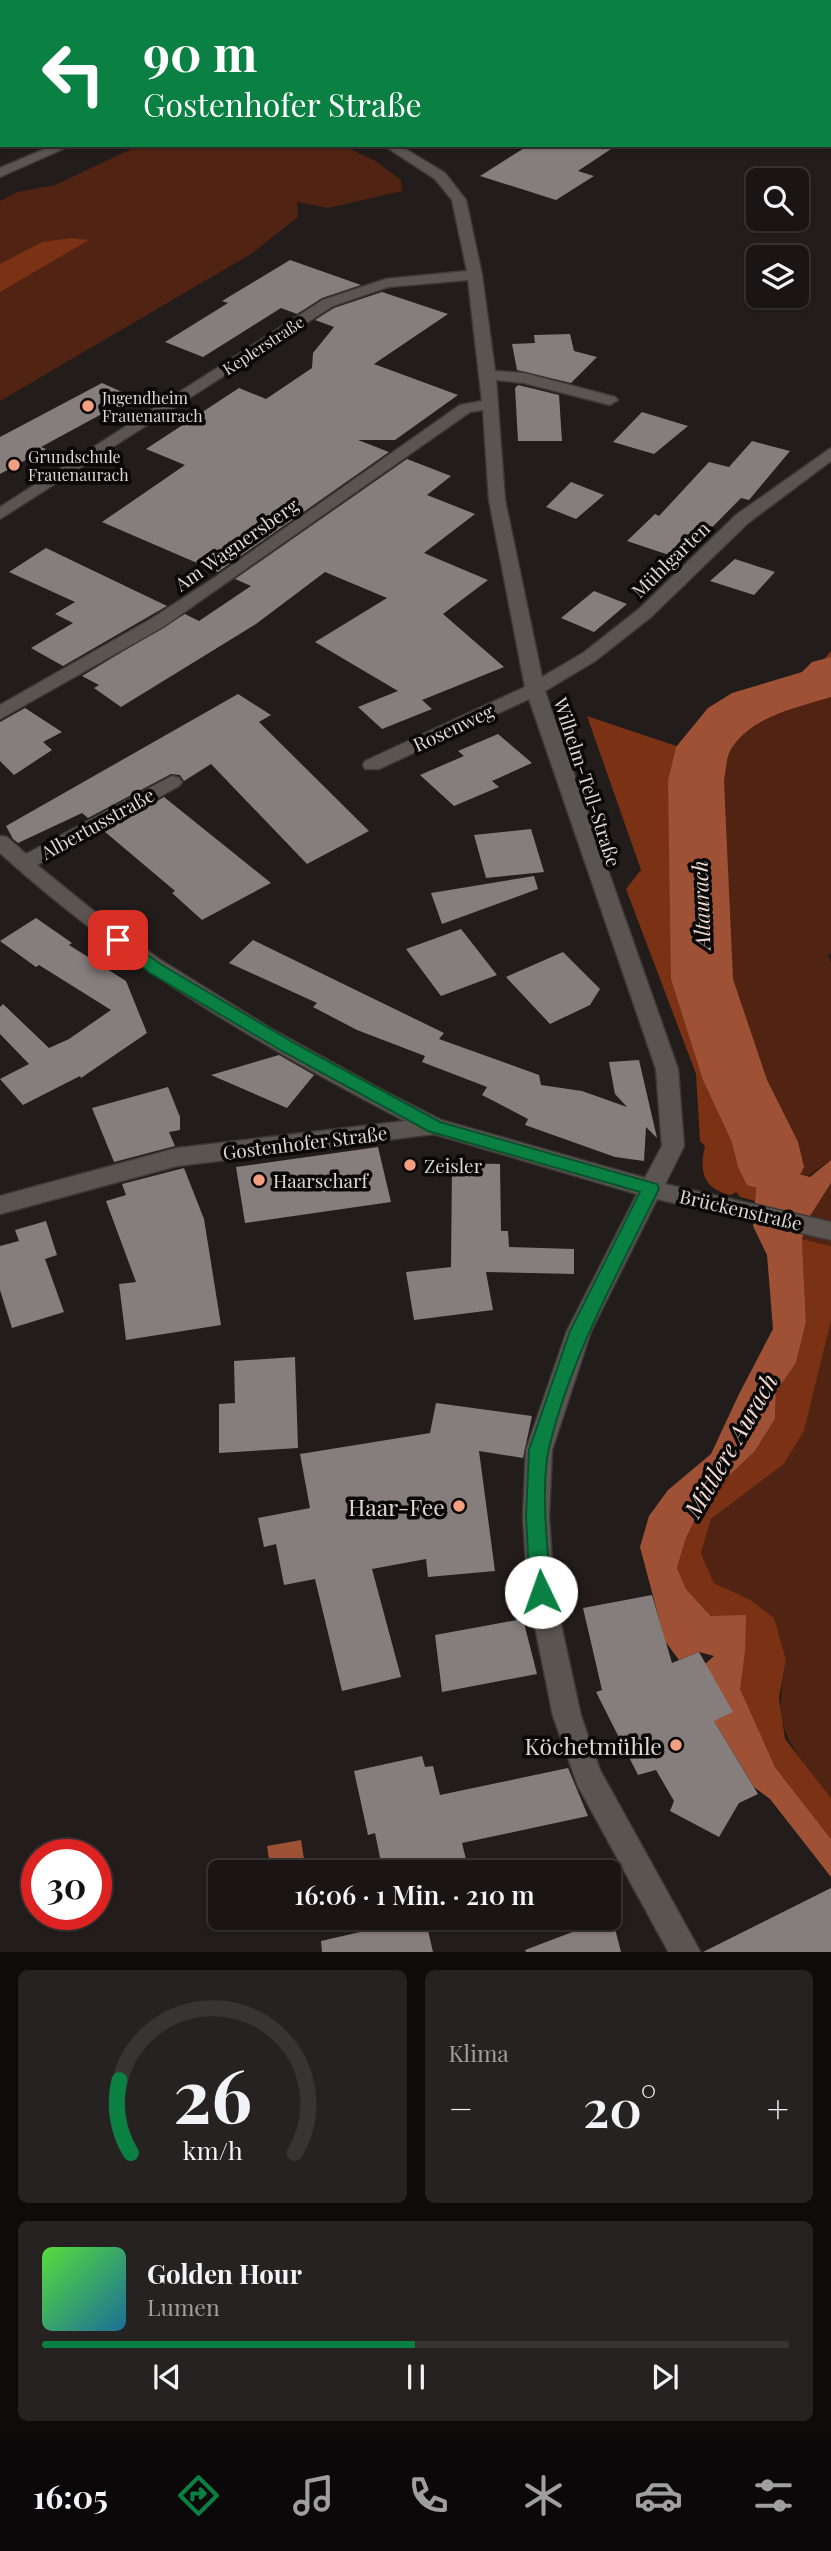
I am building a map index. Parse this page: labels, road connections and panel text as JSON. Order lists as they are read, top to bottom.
{
  "streets": {
    "street": [
      "Keplerstraße",
      "Am Wagnersberg",
      "Mühlgarten",
      "Rosenweg",
      "Wilhelm-Tell-Straße",
      "Albertusstraße",
      "Gostenhofer Straße",
      "Brückenstraße"
    ]
  },
  "crossings": [
    ["Keplerstraße", "Wilhelm-Tell-Straße"],
    ["Am Wagnersberg", "Wilhelm-Tell-Straße"],
    ["Mühlgarten", "Rosenweg"],
    ["Mühlgarten", "Wilhelm-Tell-Straße"],
    ["Rosenweg", "Wilhelm-Tell-Straße"],
    ["Wilhelm-Tell-Straße", "Gostenhofer Straße"],
    ["Wilhelm-Tell-Straße", "Brückenstraße"],
    ["Albertusstraße", "Gostenhofer Straße"],
    ["Gostenhofer Straße", "Brückenstraße"]
  ],
  "water": ["Altaurach", "Mittlere Aurach"],
  "places": [
    "Jugendheim Frauenaurach",
    "Grundschule Frauenaurach",
    "Zeisler",
    "Haarscharf",
    "Haar-Fee",
    "Köchetmühle"
  ],
  "page": {
    "turn": ["90 m", "Gostenhofer Straße"],
    "limit": "30",
    "trip": "16:06 · 1 Min. · 210 m",
    "tile": "Klima",
    "heat": ["−", "20°", "+"],
    "song": ["Golden Hour", "Lumen"],
    "tabs": "16:05",
    "gauge": ["26", "km/h"]
  }
}
